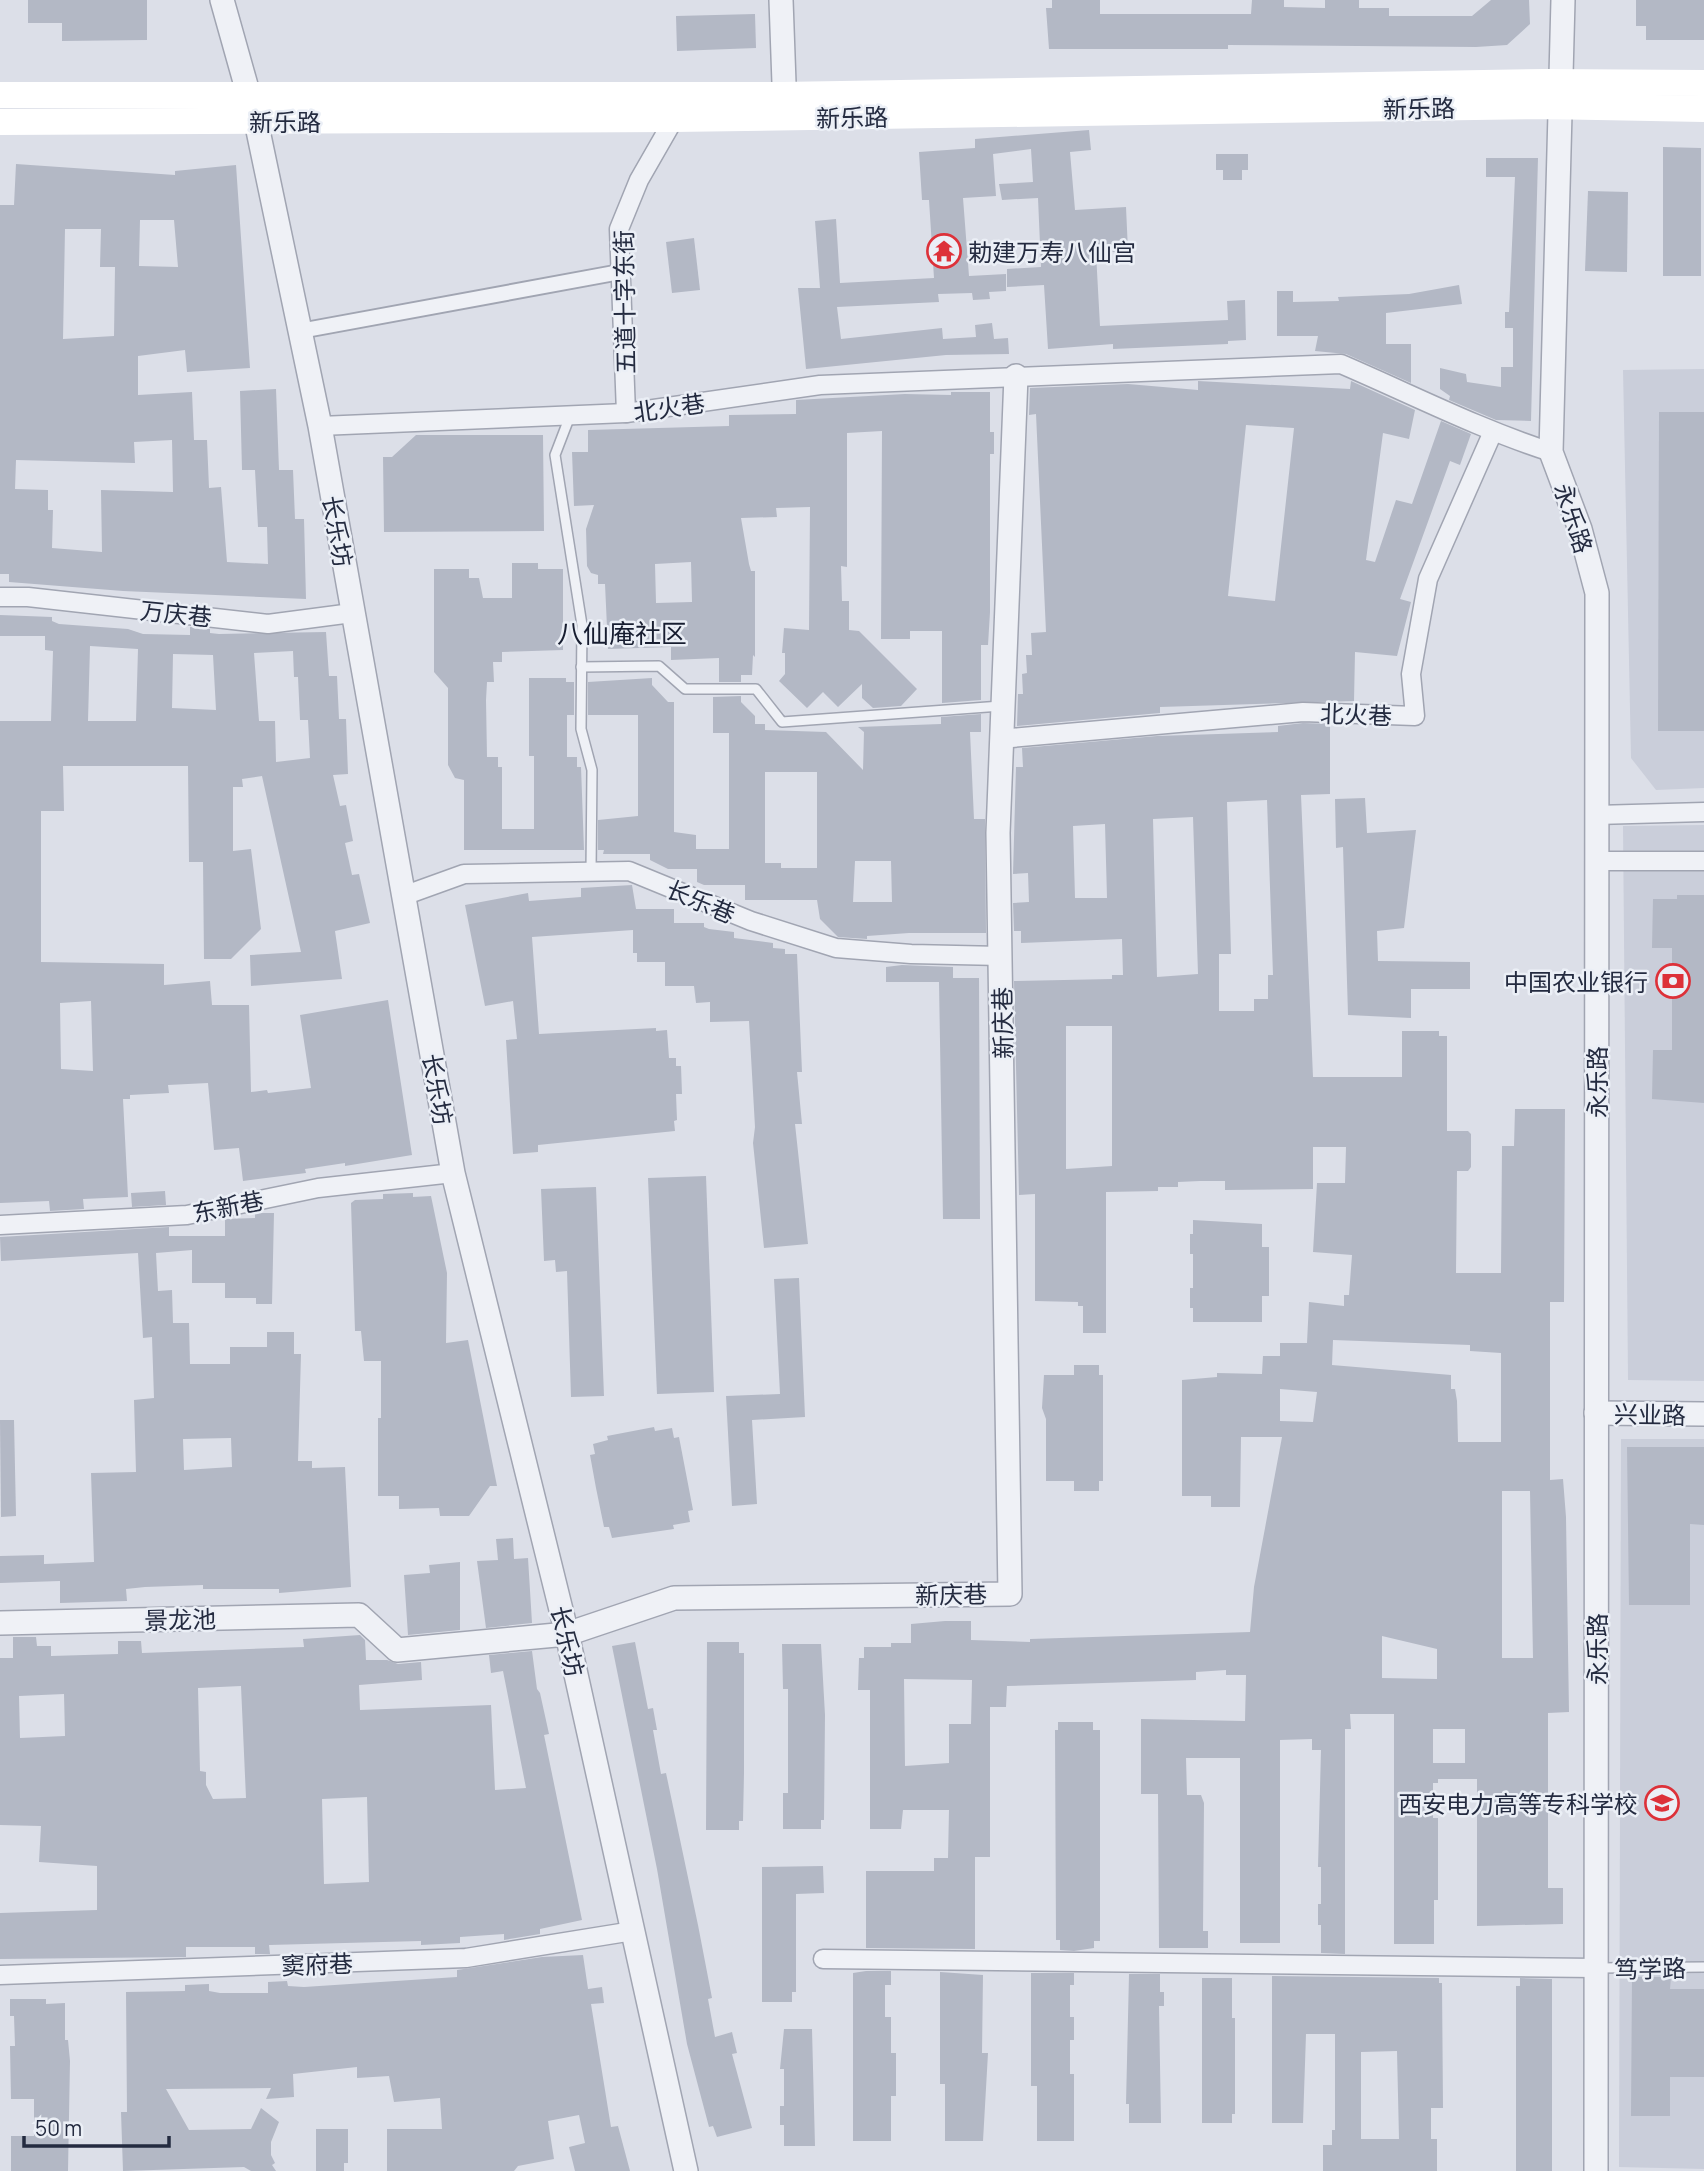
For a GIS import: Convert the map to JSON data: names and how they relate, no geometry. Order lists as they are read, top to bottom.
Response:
{
  "streets": {
    "main road": ["新乐路"],
    "street": [
      "五道十字东街",
      "北火巷",
      "永乐路",
      "长乐坊",
      "万庆巷",
      "长乐巷",
      "新庆巷",
      "东新巷",
      "兴业路",
      "景龙池",
      "窦府巷"
    ],
    "lane": ["笃学路"]
  },
  "crossings": [
    ["新乐路", "五道十字东街"],
    ["新乐路", "永乐路"],
    ["新乐路", "长乐坊"],
    ["五道十字东街", "北火巷"],
    ["北火巷", "永乐路"],
    ["北火巷", "长乐坊"],
    ["永乐路", "兴业路"],
    ["永乐路", "笃学路"],
    ["长乐坊", "万庆巷"],
    ["长乐坊", "长乐巷"],
    ["长乐坊", "新庆巷"],
    ["长乐坊", "东新巷"],
    ["长乐坊", "窦府巷"],
    ["长乐巷", "新庆巷"],
    ["新庆巷", "景龙池"]
  ],
  "districts": ["八仙庵社区"],
  "places": {
    "temple": ["勅建万寿八仙宫"],
    "bank": ["中国农业银行"],
    "school or university": ["西安电力高等专科学校"]
  },
  "scale_bar": "50 m"
}
